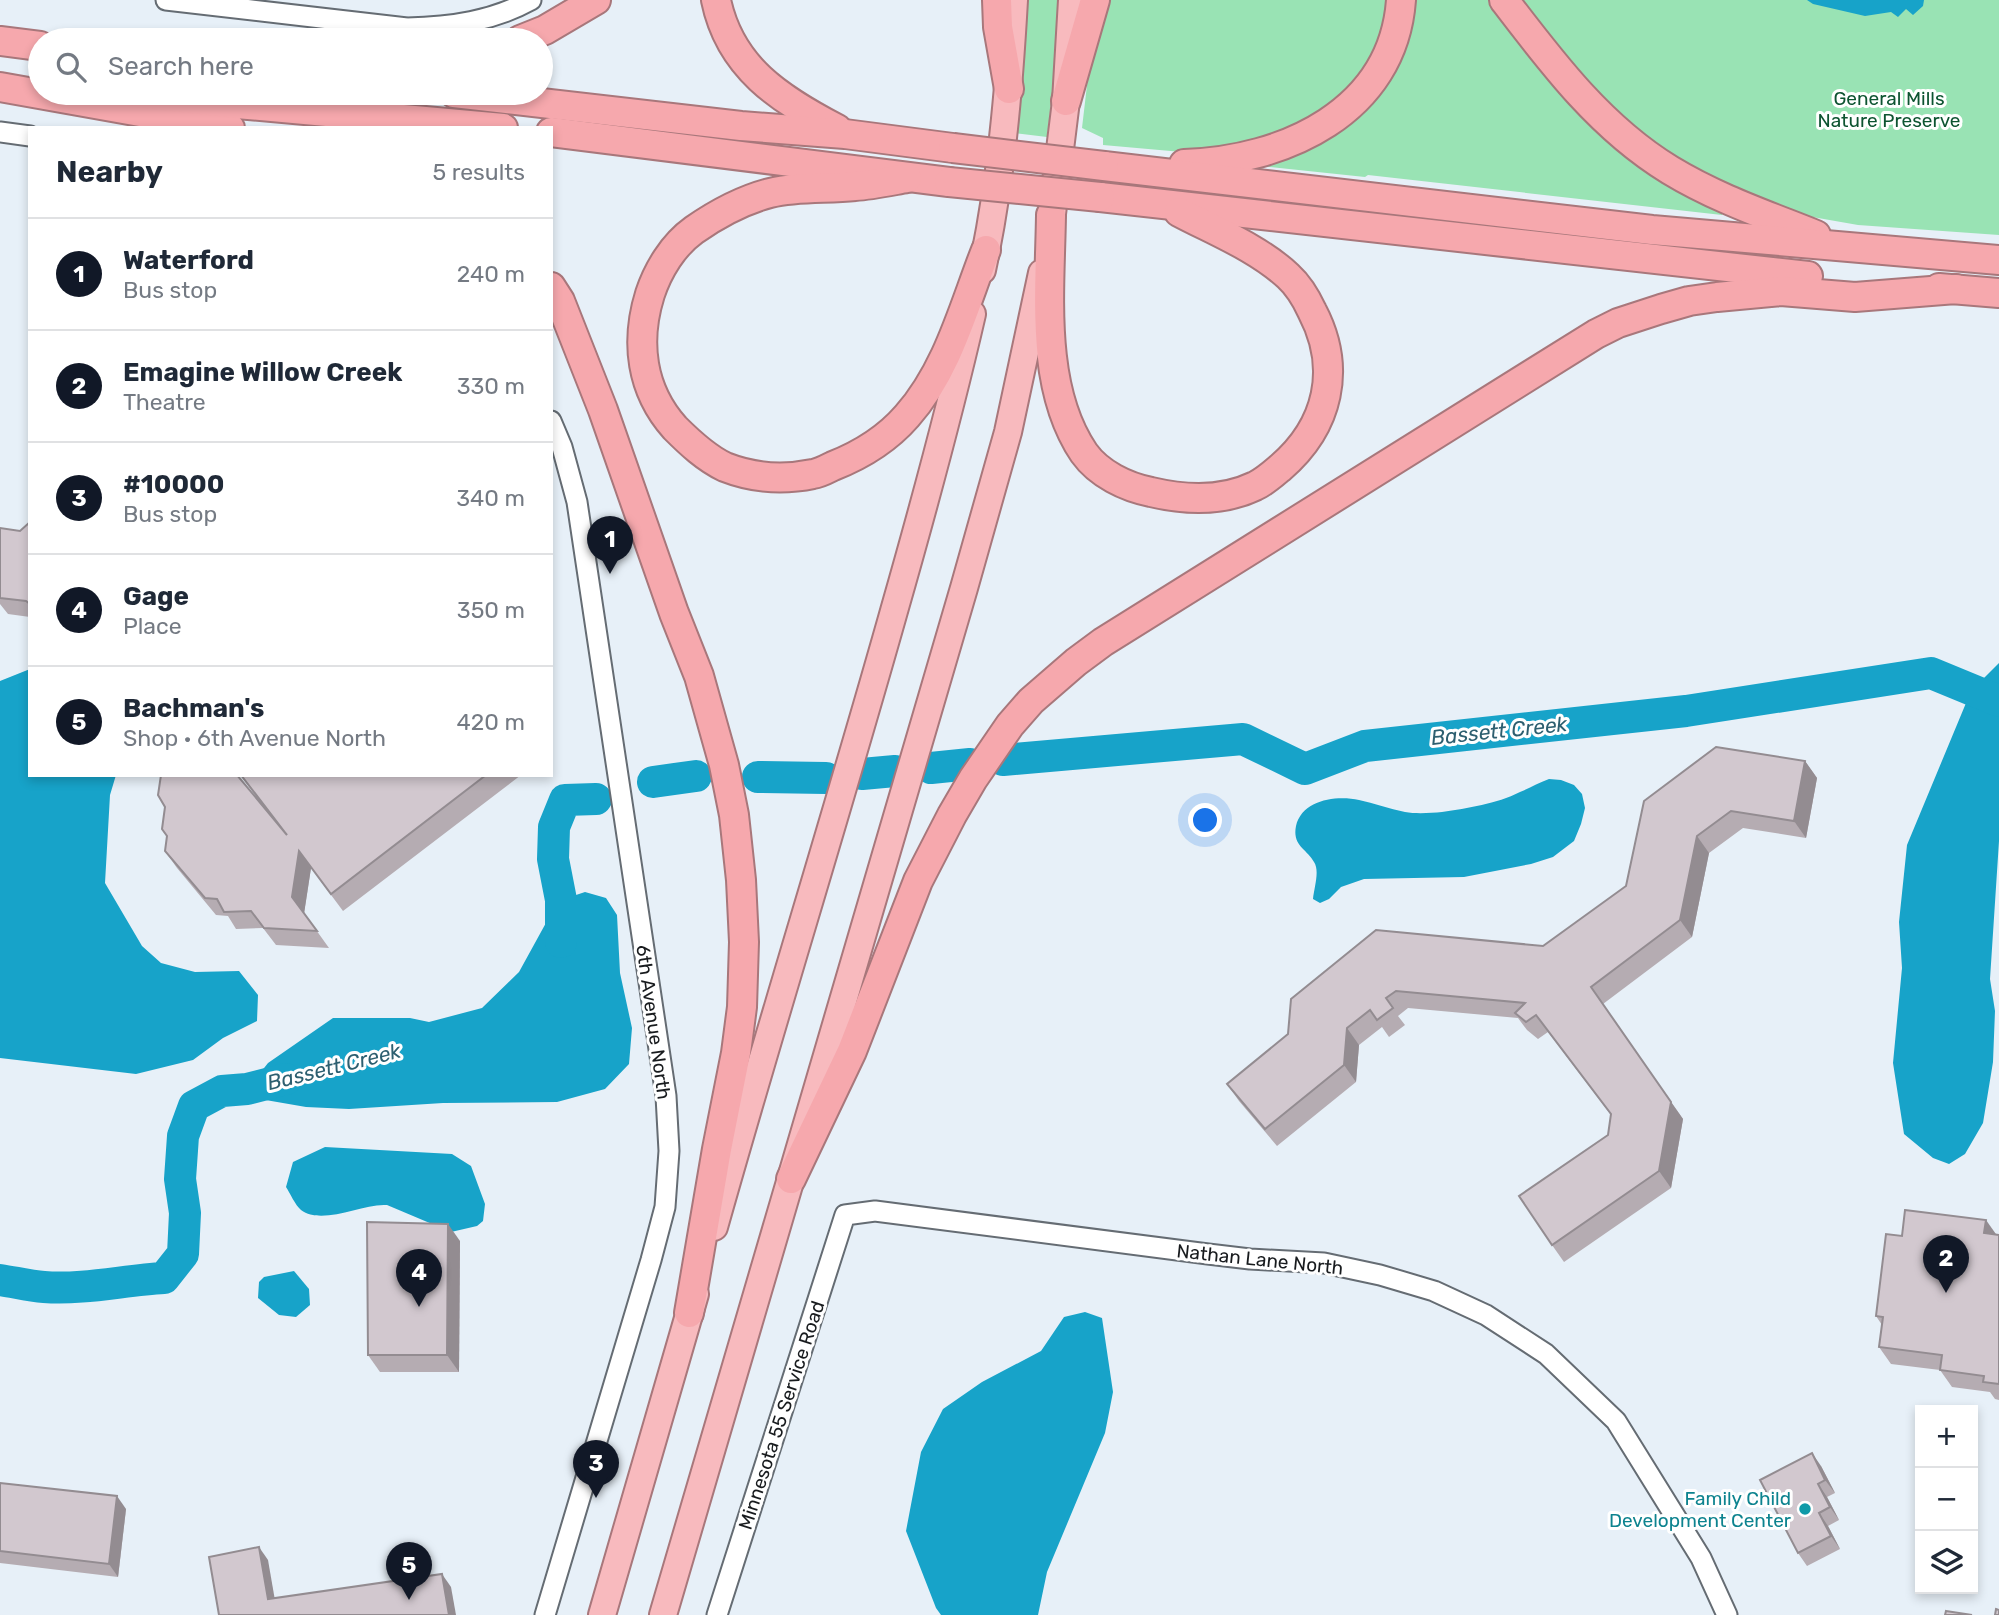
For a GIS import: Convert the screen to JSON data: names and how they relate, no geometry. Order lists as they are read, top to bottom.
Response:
{
  "streets": {
    "street": ["6th Avenue North", "Nathan Lane North", "Minnesota 55 Service Road"]
  },
  "crossings": [
    ["Nathan Lane North", "Minnesota 55 Service Road"]
  ],
  "water": ["Bassett Creek"],
  "parks": ["General Mills Nature Preserve"],
  "places": ["Family Child Development Center"],
  "page": {
    "search": "Search here",
    "heading": ["Nearby", "5 results"],
    "list": [
      {
        "mark": "1",
        "name": "Waterford",
        "note": "Bus stop",
        "value": "240 m"
      },
      {
        "mark": "2",
        "name": "Emagine Willow Creek",
        "note": "Theatre",
        "value": "330 m"
      },
      {
        "mark": "3",
        "name": "#10000",
        "note": "Bus stop",
        "value": "340 m"
      },
      {
        "mark": "4",
        "name": "Gage",
        "note": "Place",
        "value": "350 m"
      },
      {
        "mark": "5",
        "name": "Bachman's",
        "note": "Shop · 6th Avenue North",
        "value": "420 m"
      }
    ],
    "pins": [
      "1",
      "2",
      "4",
      "3",
      "5"
    ],
    "map_buttons": ["+", "−"]
  }
}
